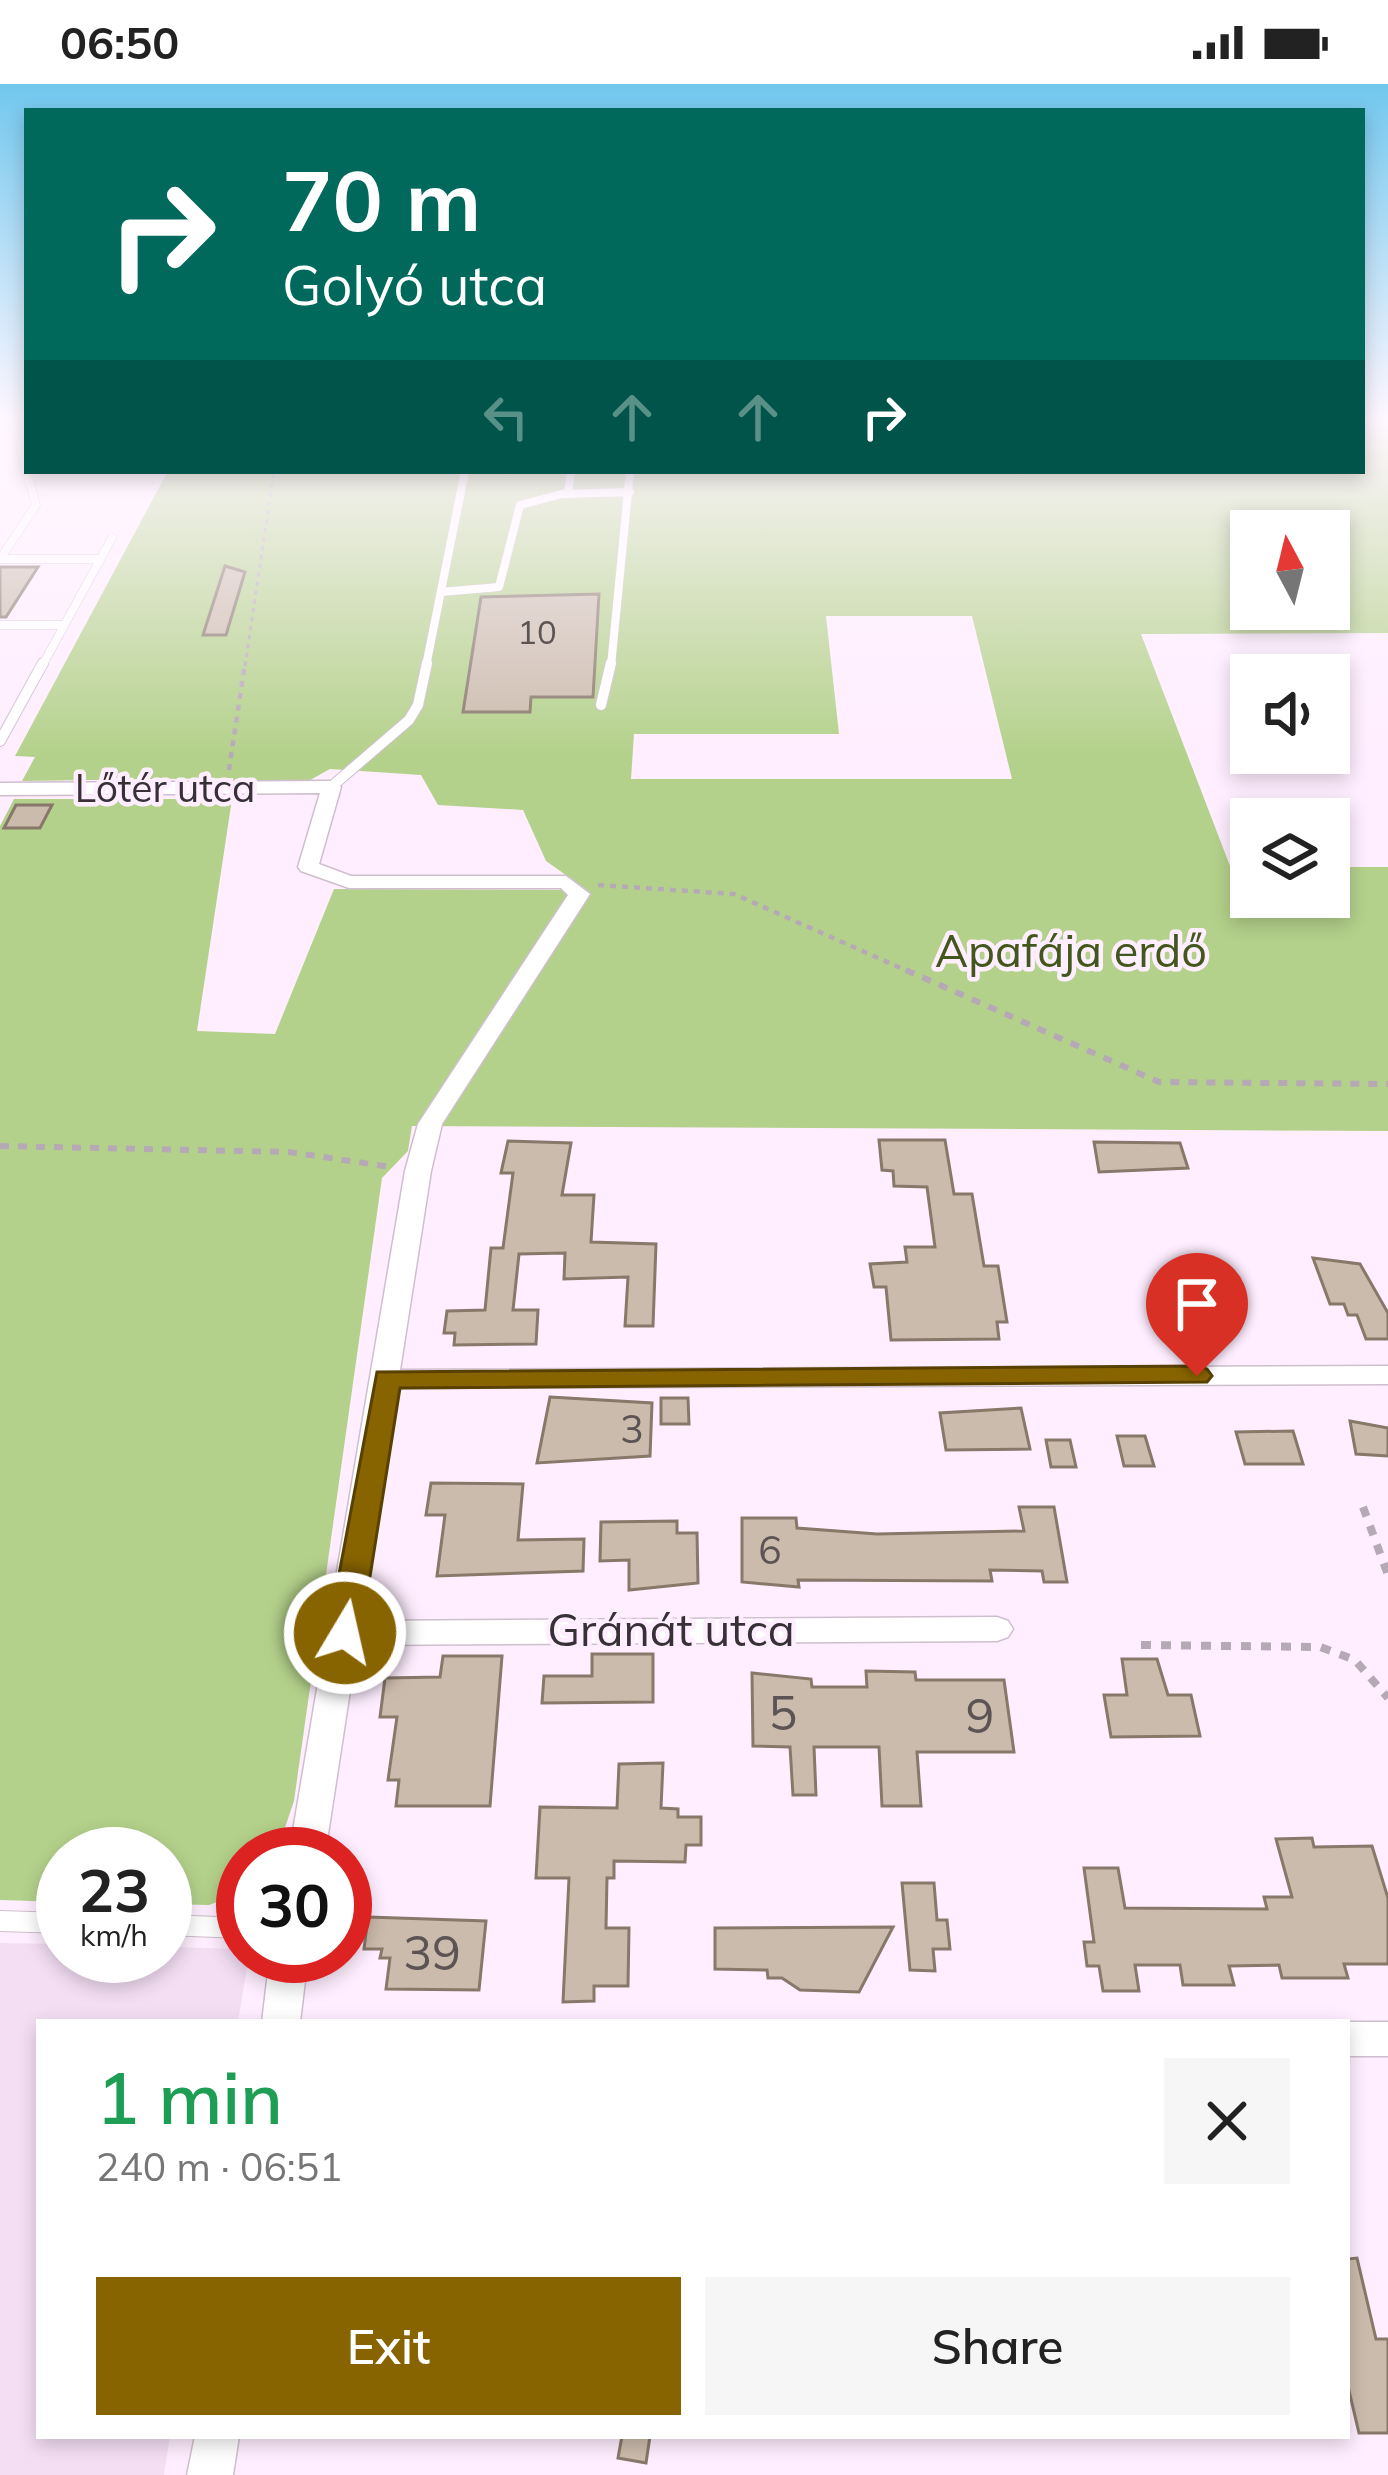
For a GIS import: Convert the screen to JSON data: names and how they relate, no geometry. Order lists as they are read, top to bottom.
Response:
{
  "streets": {
    "street": ["Lőtér utca", "Gránát utca"]
  },
  "parks": ["Apafája erdő"],
  "house_numbers": [
    "10",
    "3",
    "6",
    "5",
    "9",
    "39"
  ],
  "north": "top",
  "page": {
    "status": "06:50",
    "turn": ["70 m", "Golyó utca"],
    "speed": "23 km/h",
    "limit": "30",
    "heading": ["1 min", "240 m · 06:51"],
    "buttons": ["Exit", "Share"]
  }
}
